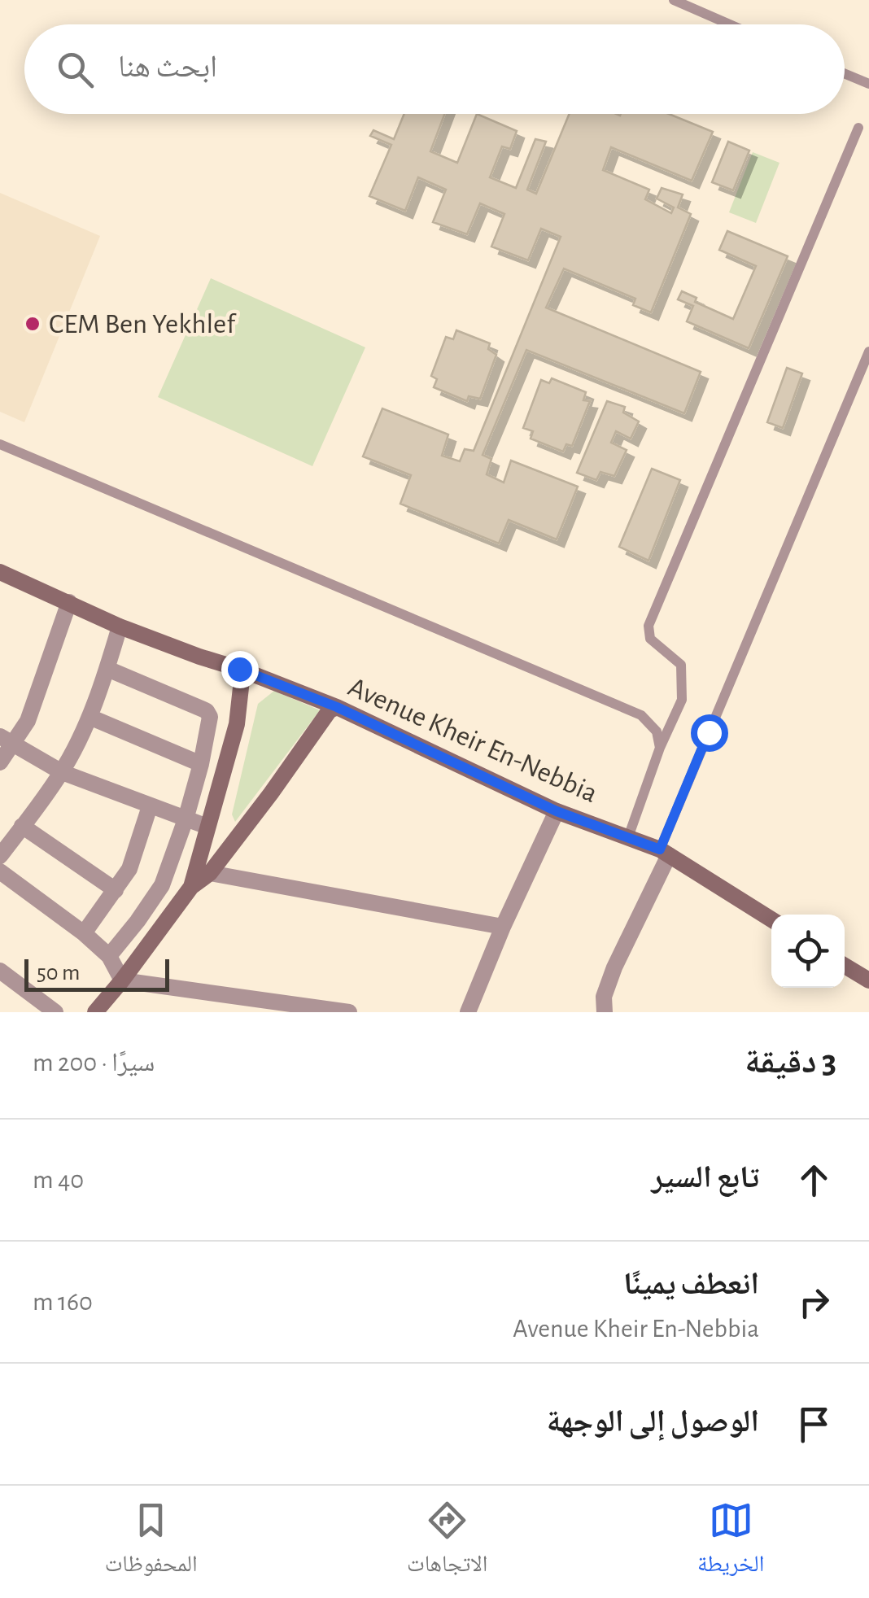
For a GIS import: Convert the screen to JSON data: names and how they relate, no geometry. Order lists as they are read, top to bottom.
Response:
{
  "streets": {
    "main road": ["Avenue Kheir En-Nebbia"]
  },
  "places": ["CEM Ben Yekhlef"],
  "scale_bar": "50 m",
  "page": {
    "search": "ابحث هنا",
    "scale": "50 m",
    "heading": ["3 دقيقة", "سيرًا · 200 m"],
    "list": [
      ["تابع السير", "40 m"],
      ["انعطف يمينًا", "Avenue Kheir En-Nebbia", "160 m"],
      "الوصول إلى الوجهة"
    ],
    "nav": ["الخريطة", "الاتجاهات", "المحفوظات"]
  }
}
